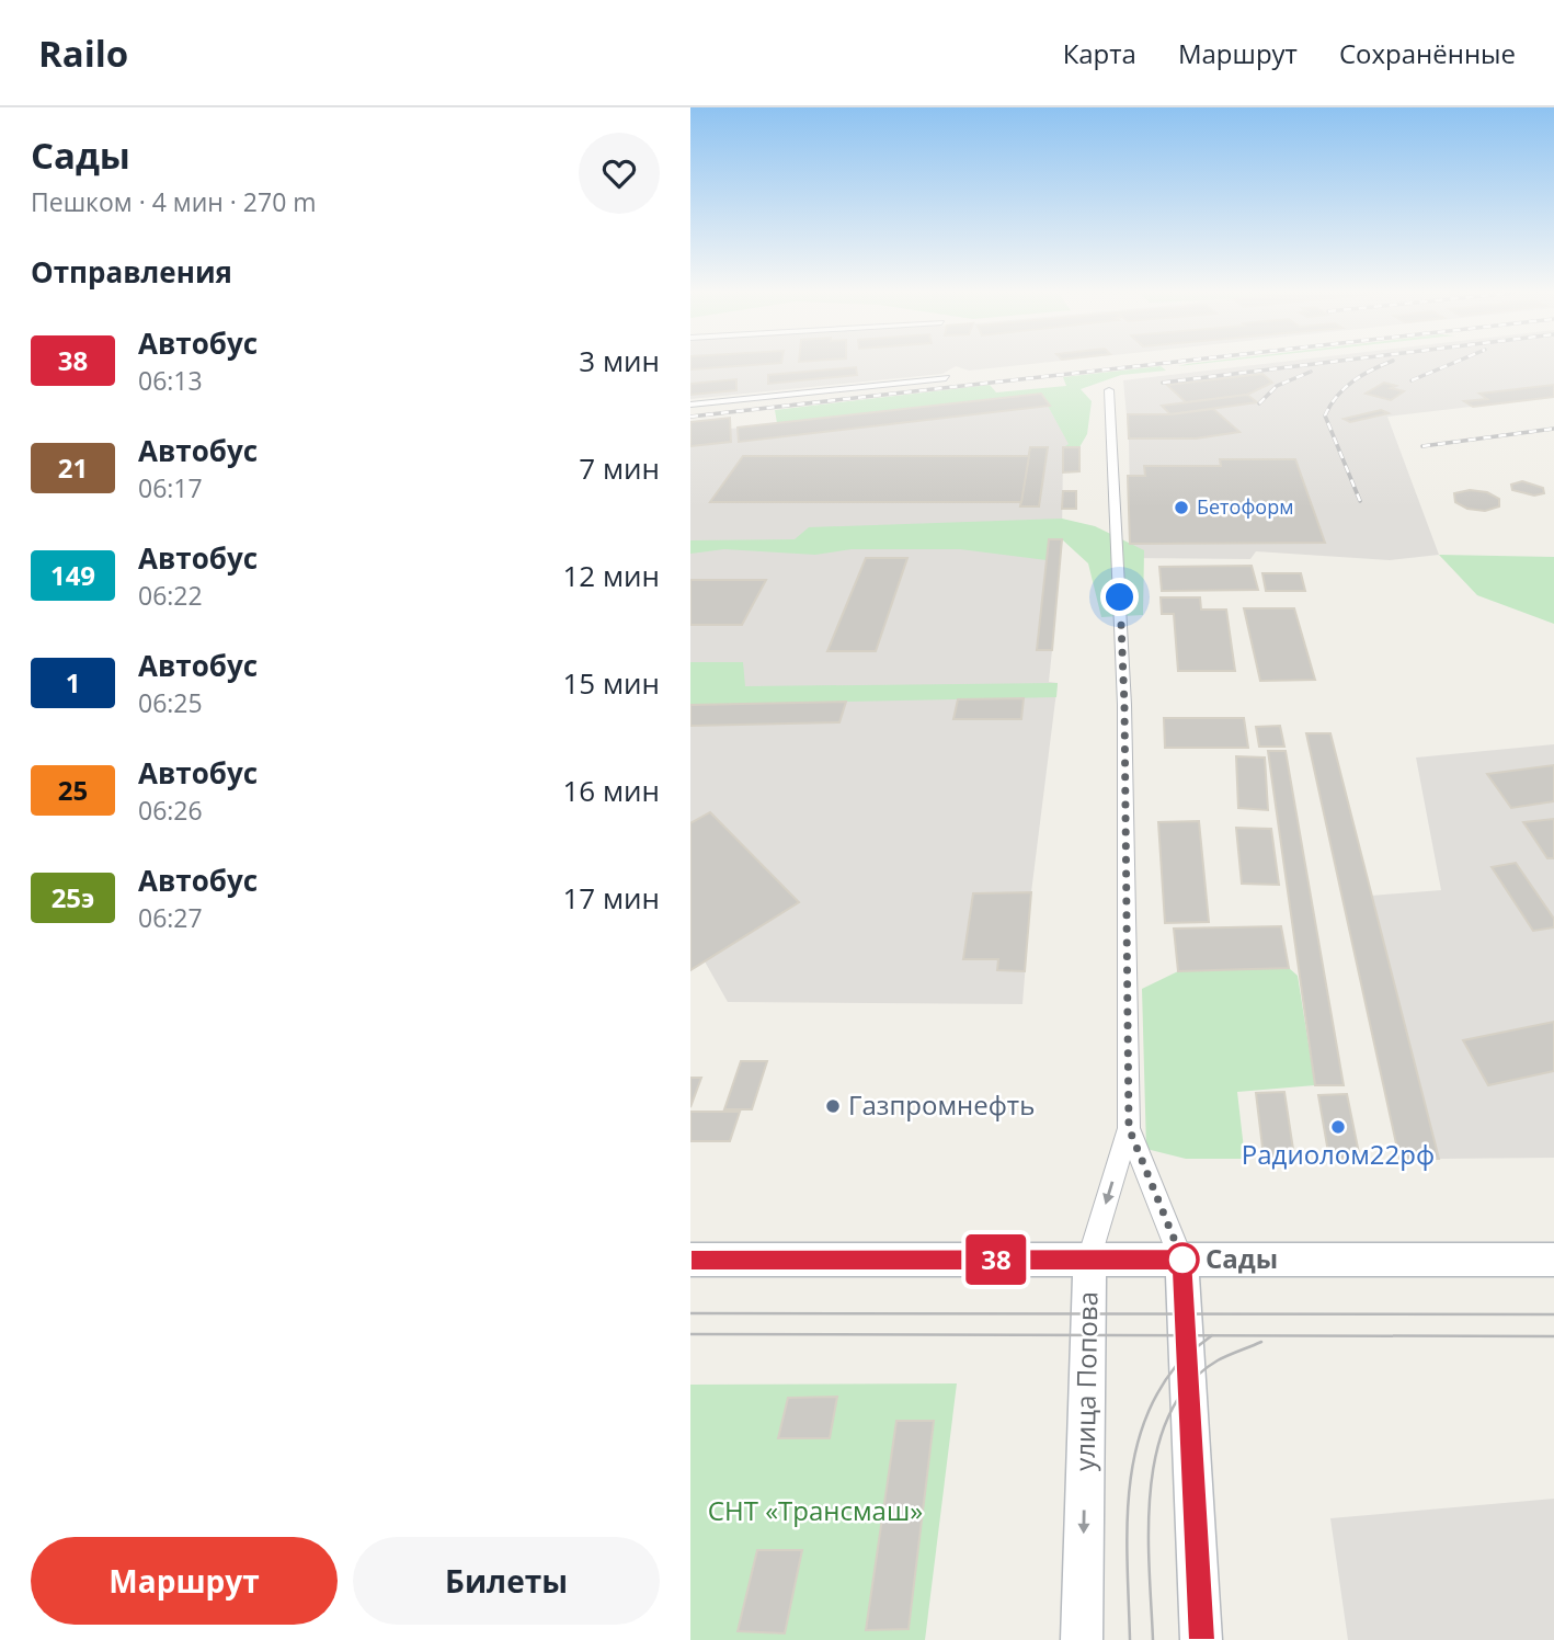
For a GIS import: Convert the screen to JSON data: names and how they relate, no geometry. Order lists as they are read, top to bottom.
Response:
{
  "streets": {
    "main road": ["улица Попова"]
  },
  "parks": ["СНТ «Трансмаш»"],
  "places": [
    "Бетоформ",
    "Газпромнефть",
    "Радиолом22рф",
    "Сады"
  ],
  "lines": ["bus line 38"],
  "page": {
    "header": "Railo",
    "nav": ["Карта", "Маршрут", "Сохранённые"],
    "heading": [
      ["Сады", "Пешком · 4 мин · 270 m"],
      "Отправления"
    ],
    "on_map": "38",
    "list": [
      {
        "mark": "38",
        "name": "Автобус",
        "note": "06:13",
        "value": "3 мин"
      },
      {
        "mark": "21",
        "name": "Автобус",
        "note": "06:17",
        "value": "7 мин"
      },
      {
        "mark": "149",
        "name": "Автобус",
        "note": "06:22",
        "value": "12 мин"
      },
      {
        "mark": "1",
        "name": "Автобус",
        "note": "06:25",
        "value": "15 мин"
      },
      {
        "mark": "25",
        "name": "Автобус",
        "note": "06:26",
        "value": "16 мин"
      },
      {
        "mark": "25э",
        "name": "Автобус",
        "note": "06:27",
        "value": "17 мин"
      }
    ],
    "buttons": ["Маршрут", "Билеты"]
  }
}
